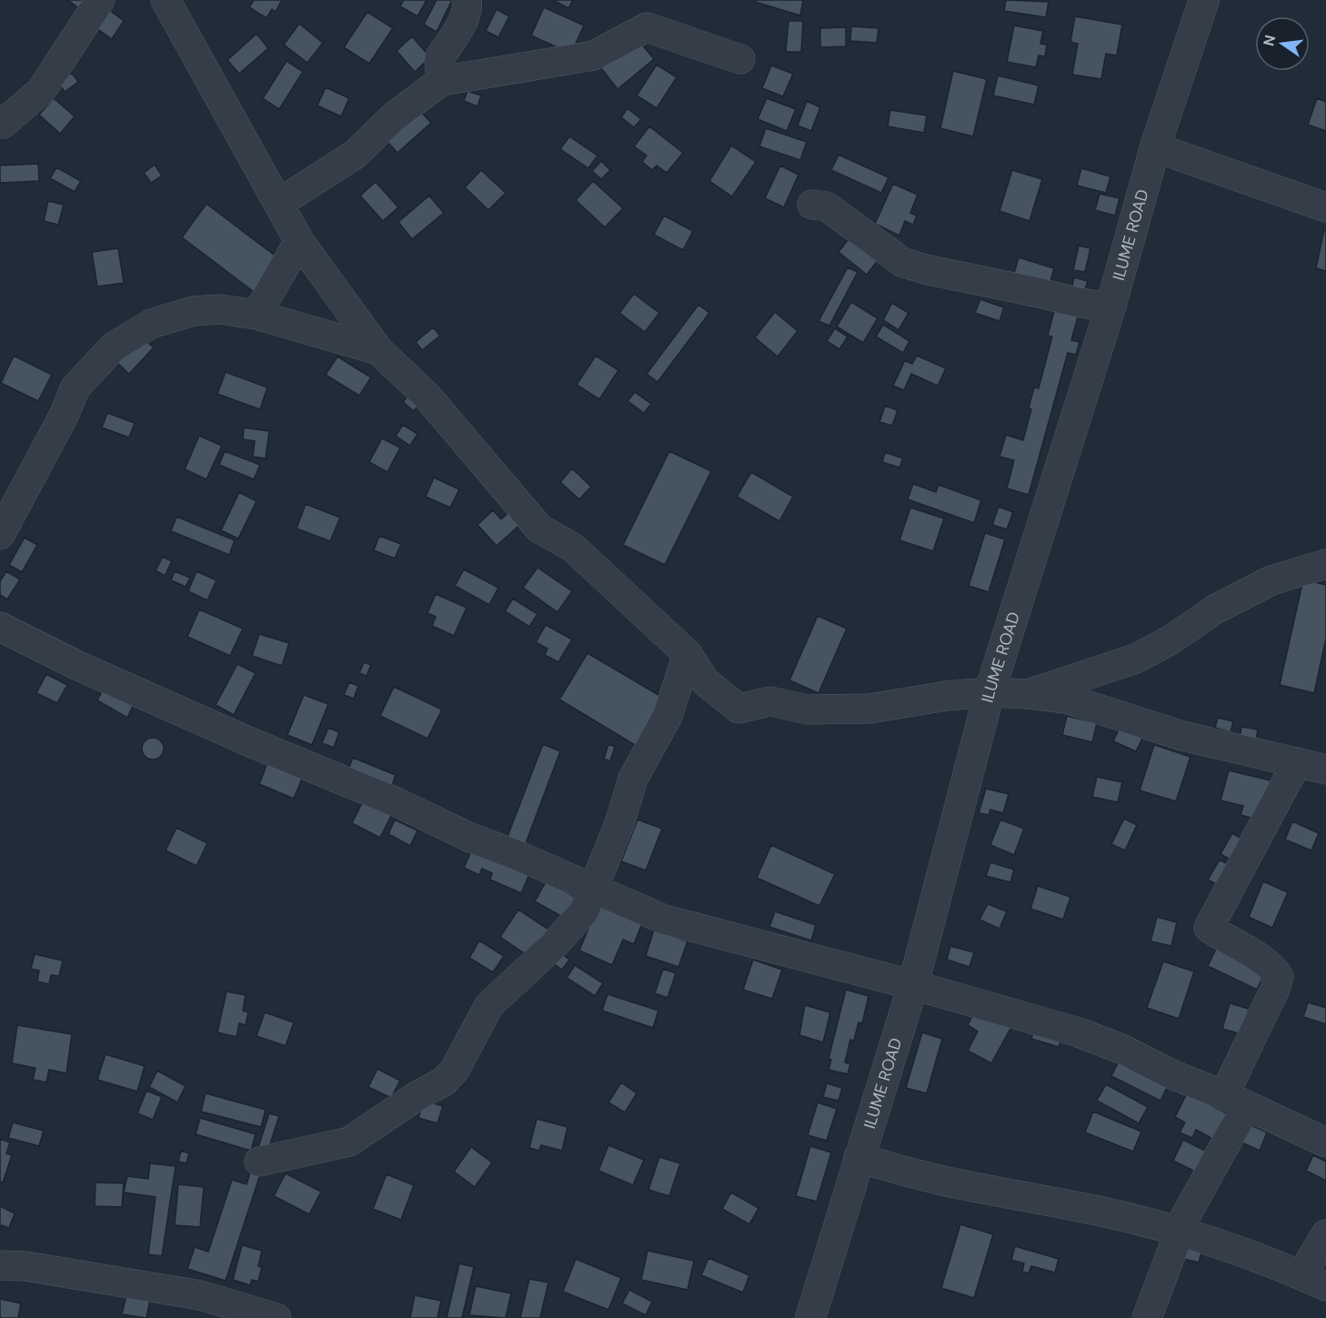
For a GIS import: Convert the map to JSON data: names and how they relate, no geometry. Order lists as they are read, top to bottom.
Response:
{
  "streets": {
    "street": ["ILUME ROAD"]
  },
  "north": "left"
}
